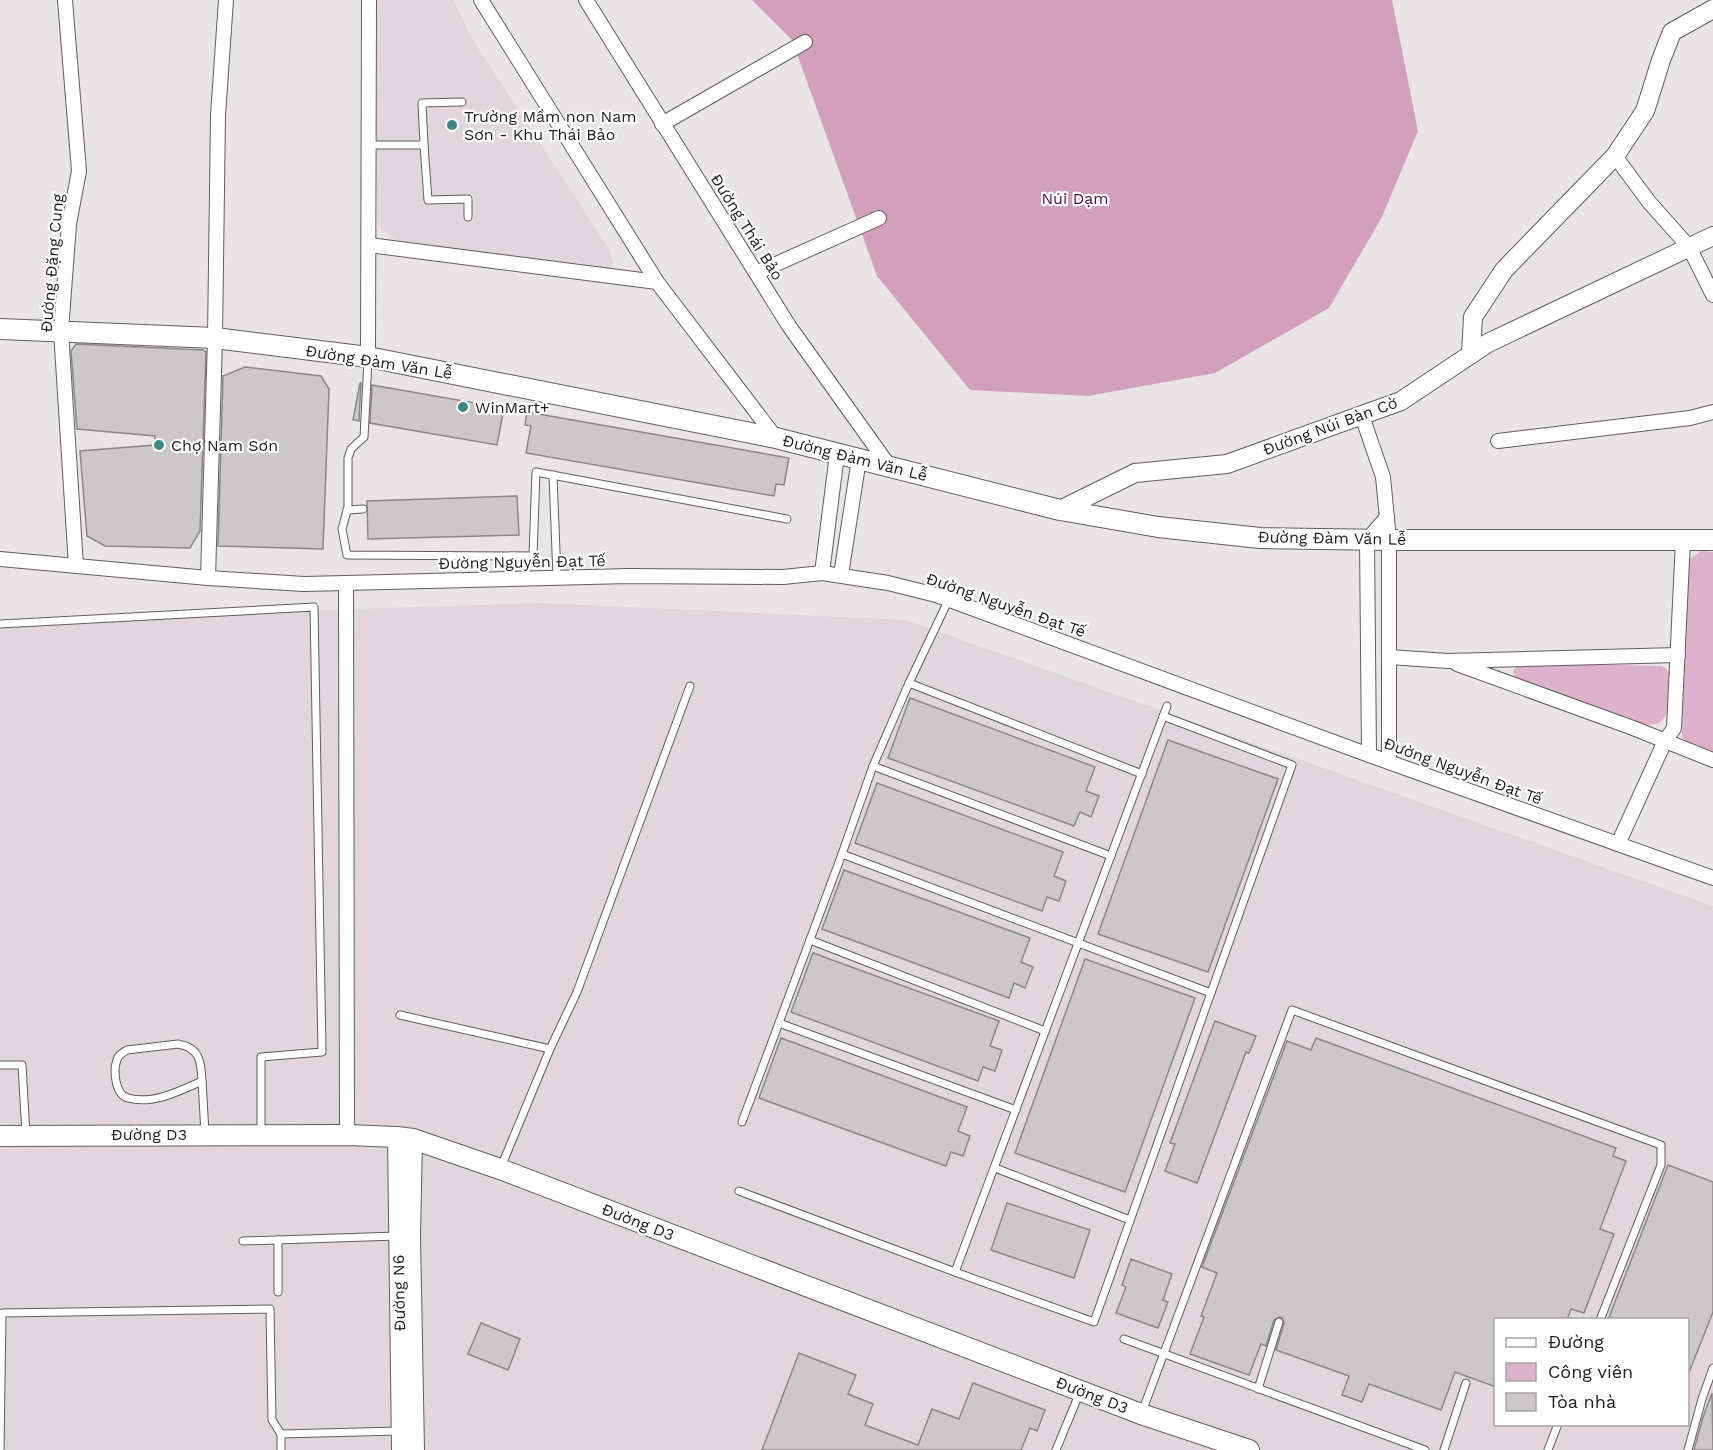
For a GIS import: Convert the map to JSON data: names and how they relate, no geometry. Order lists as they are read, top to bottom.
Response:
{
  "streets": {
    "main road": ["Đường Đàm Văn Lễ", "Đường D3"],
    "street": [
      "Đường Thái Bảo",
      "Đường Đặng Cung",
      "Đường Núi Bàn Cờ",
      "Đường Nguyễn Đạt Tế",
      "Đường N6"
    ]
  },
  "crossings": [
    ["Đường Thái Bảo", "Đường Đàm Văn Lễ"],
    ["Đường Đặng Cung", "Đường Đàm Văn Lễ"],
    ["Đường Đặng Cung", "Đường Nguyễn Đạt Tế"],
    ["Đường Đàm Văn Lễ", "Đường Núi Bàn Cờ"],
    ["Đường D3", "Đường N6"]
  ],
  "parks": ["Núi Dạm"],
  "places": ["Trường Mầm non Nam Sơn - Khu Thái Bảo", "WinMart+", "Chợ Nam Sơn"],
  "legend": ["Đường", "Công viên", "Tòa nhà"]
}
